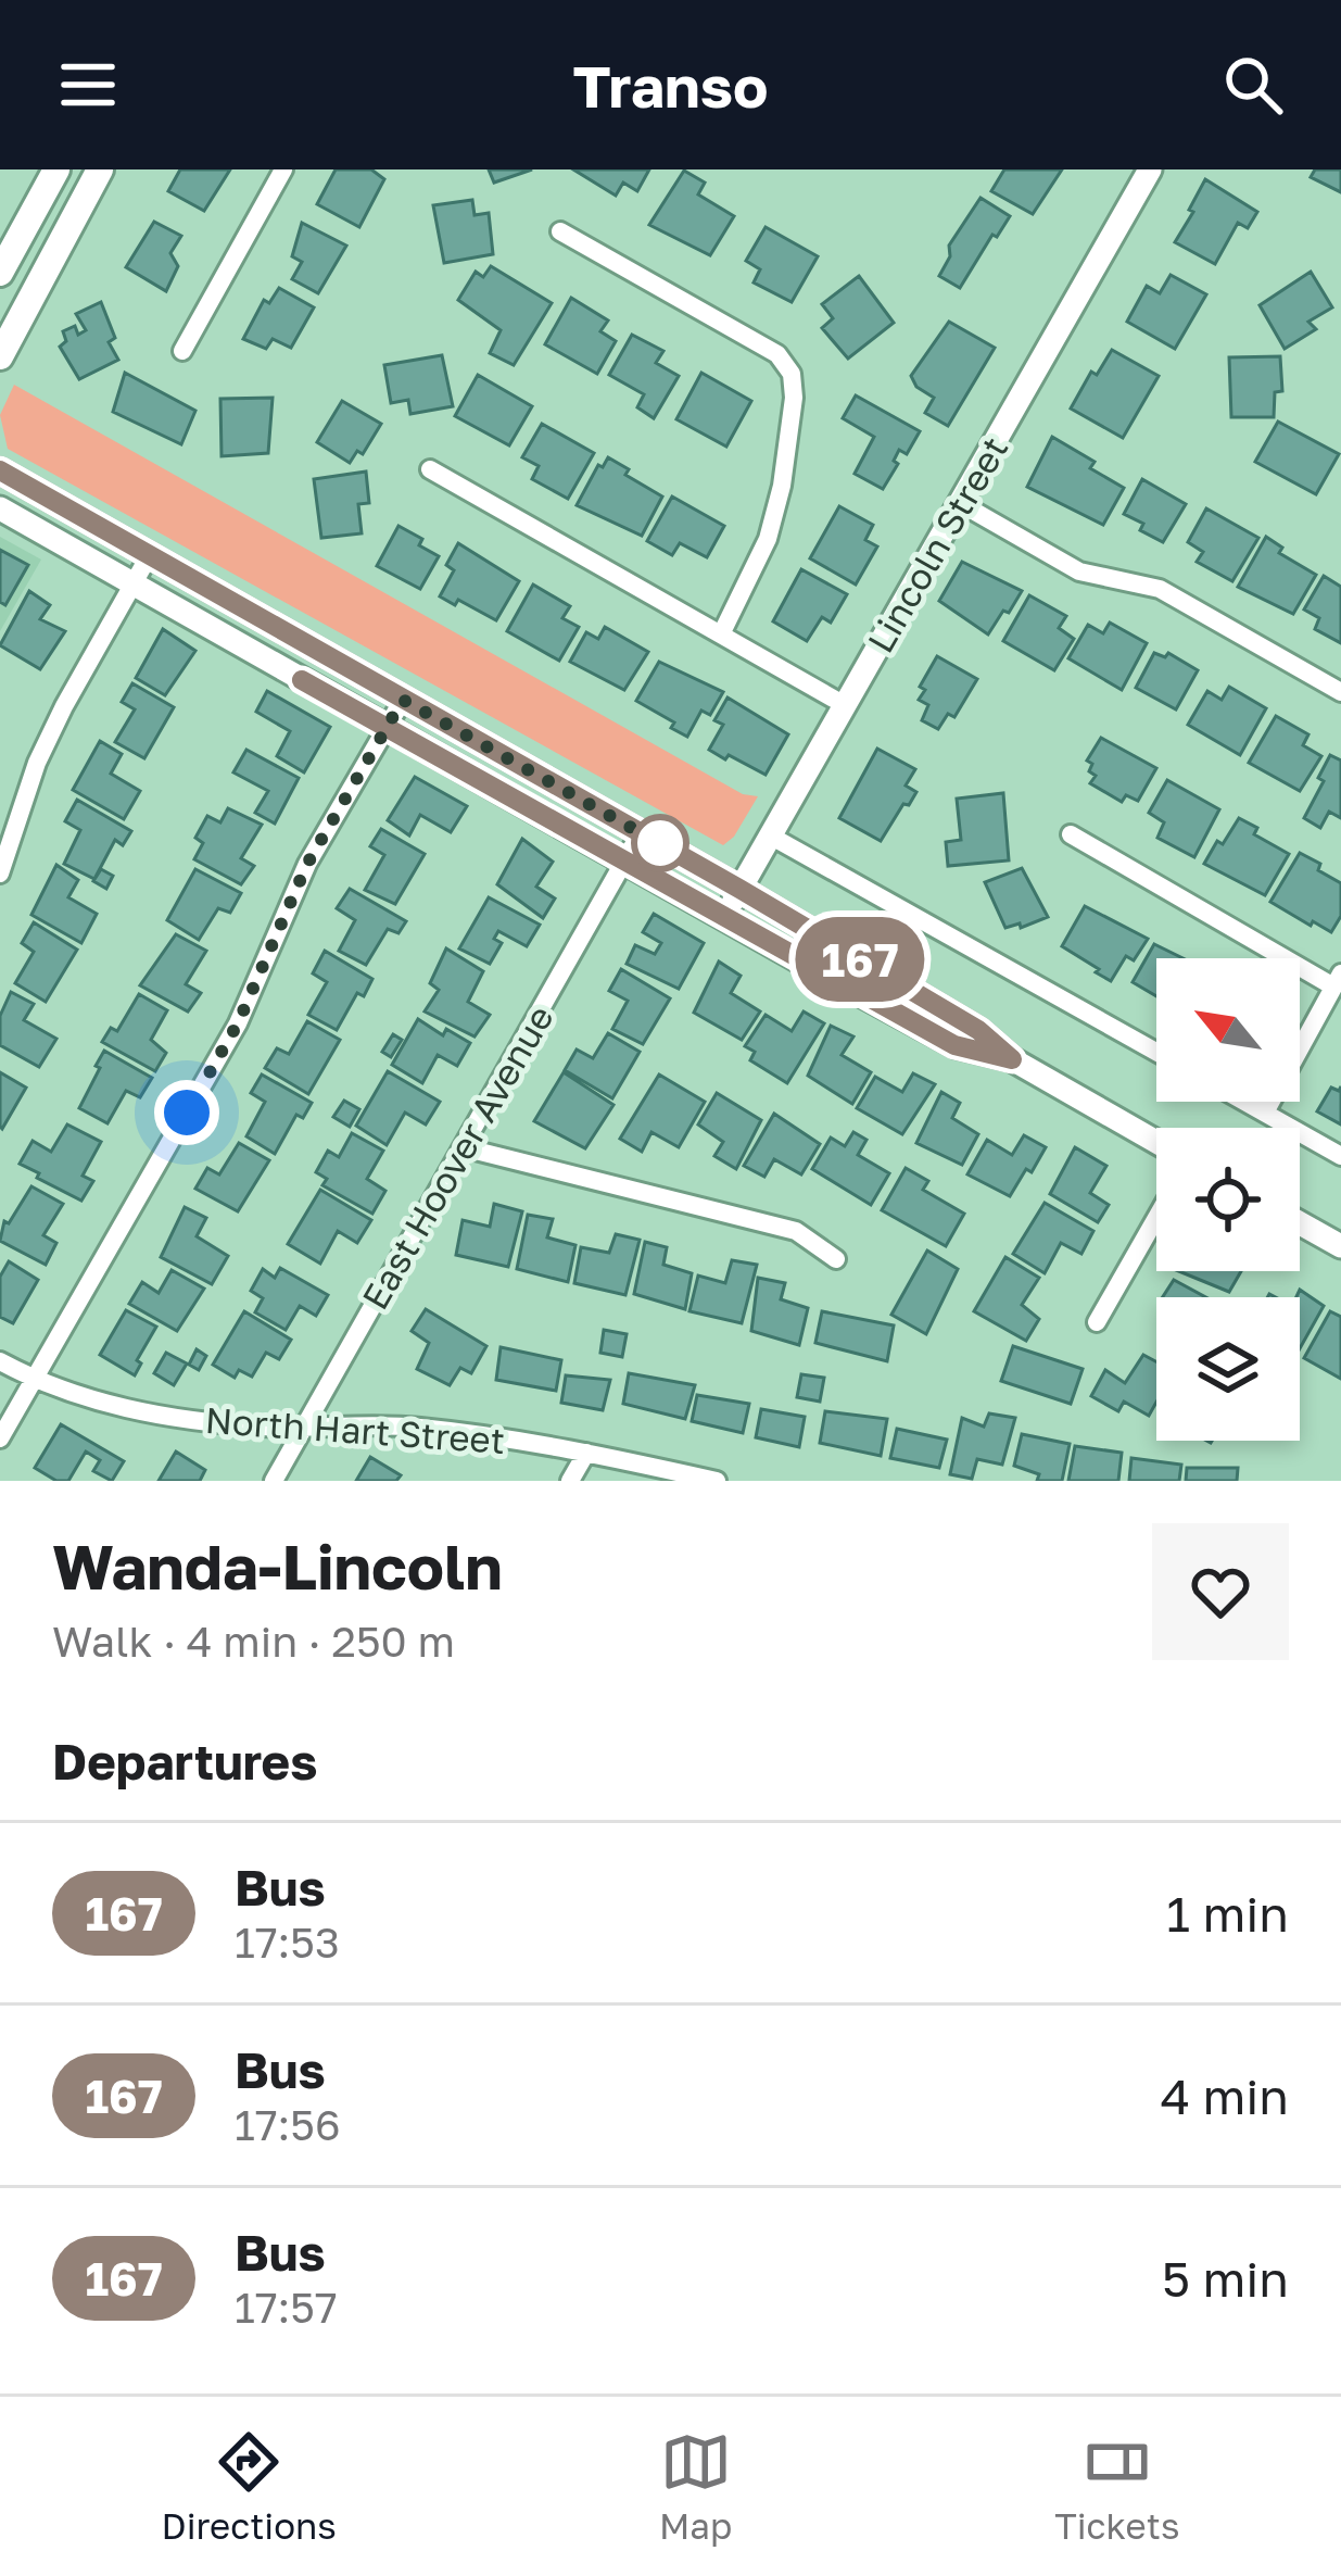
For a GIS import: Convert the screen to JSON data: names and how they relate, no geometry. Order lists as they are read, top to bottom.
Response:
{
  "streets": {
    "street": ["Lincoln Street", "East Hoover Avenue", "North Hart Street"]
  },
  "crossings": [
    ["East Hoover Avenue", "North Hart Street"]
  ],
  "lines": ["bus line 167"],
  "north": "top left",
  "page": {
    "header": "Transo",
    "on_map": "167",
    "heading": [
      ["Wanda-Lincoln", "Walk · 4 min · 250 m"],
      "Departures"
    ],
    "list": [
      {
        "mark": "167",
        "name": "Bus",
        "note": "17:53",
        "value": "1 min"
      },
      {
        "mark": "167",
        "name": "Bus",
        "note": "17:56",
        "value": "4 min"
      },
      {
        "mark": "167",
        "name": "Bus",
        "note": "17:57",
        "value": "5 min"
      }
    ],
    "tabs": ["Directions", "Map", "Tickets"]
  }
}
